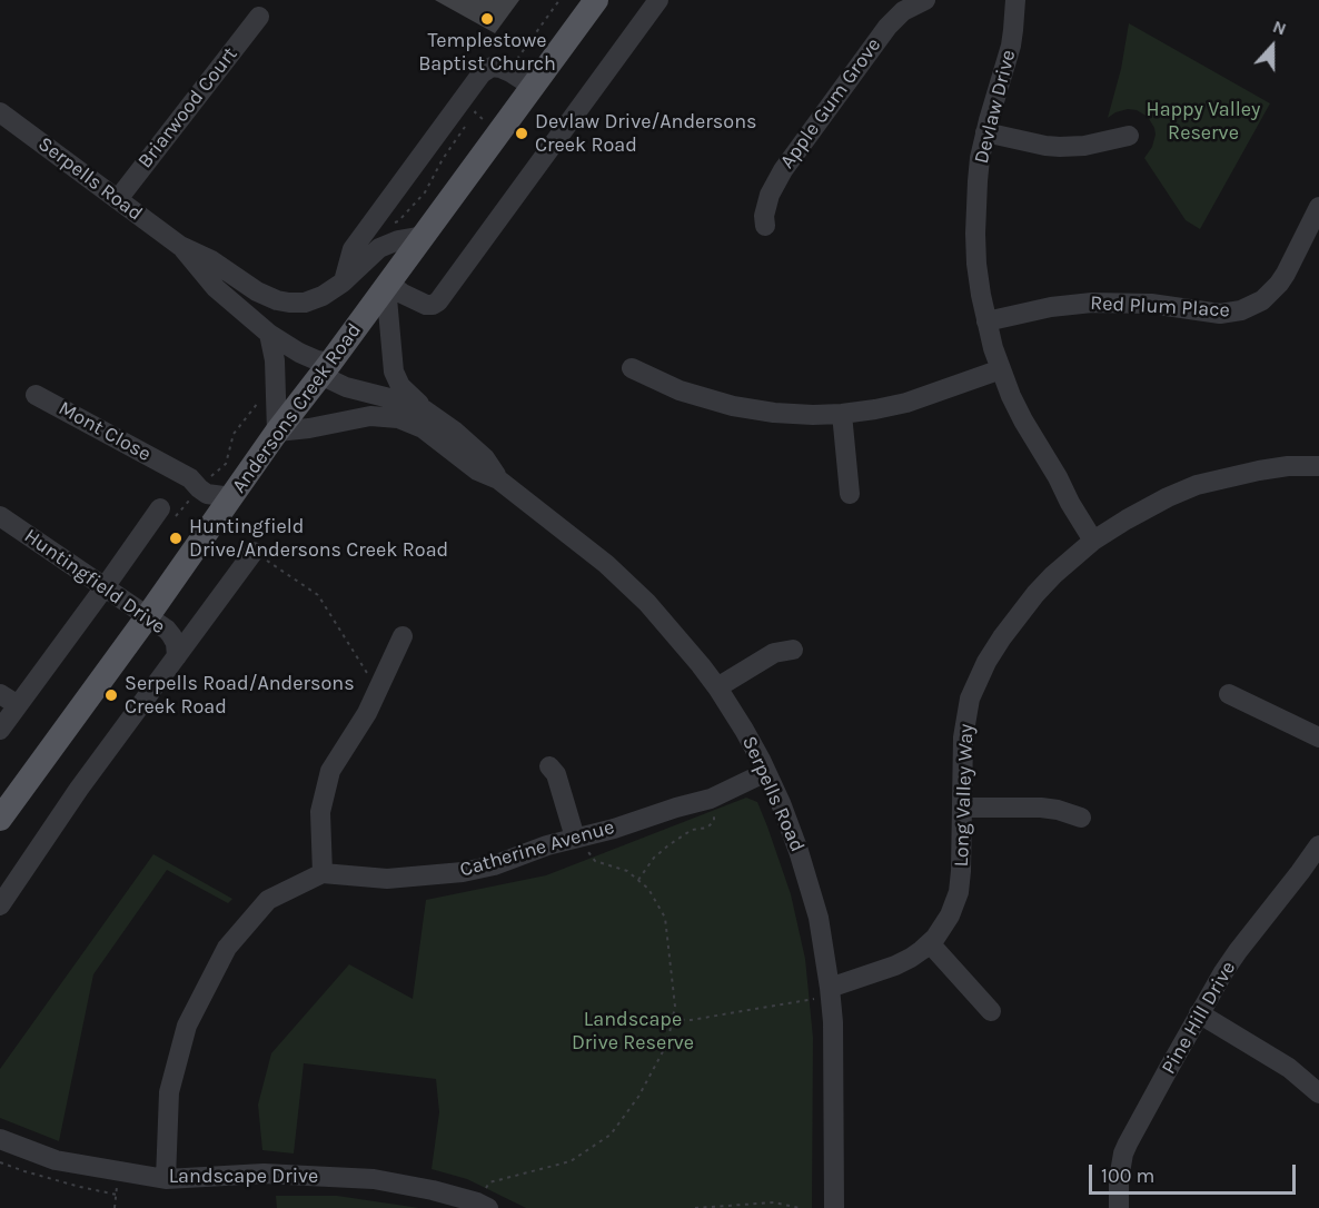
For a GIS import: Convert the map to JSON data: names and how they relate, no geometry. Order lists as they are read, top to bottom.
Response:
{
  "streets": {
    "main road": ["Andersons Creek Road"],
    "street": [
      "Apple Gum Grove",
      "Devlaw Drive",
      "Briarwood Court",
      "Serpells Road",
      "Red Plum Place",
      "Mont Close",
      "Huntingfield Drive",
      "Long Valley Way",
      "Catherine Avenue",
      "Pine Hill Drive",
      "Landscape Drive"
    ]
  },
  "crossings": [
    ["Devlaw Drive", "Red Plum Place"],
    ["Devlaw Drive", "Long Valley Way"],
    ["Briarwood Court", "Serpells Road"],
    ["Serpells Road", "Andersons Creek Road"],
    ["Serpells Road", "Long Valley Way"],
    ["Serpells Road", "Catherine Avenue"],
    ["Andersons Creek Road", "Mont Close"],
    ["Andersons Creek Road", "Huntingfield Drive"]
  ],
  "parks": ["Happy Valley Reserve", "Landscape Drive Reserve"],
  "places": [
    "Templestowe Baptist Church",
    "Devlaw Drive/Andersons Creek Road",
    "Huntingfield Drive/Andersons Creek Road",
    "Serpells Road/Andersons Creek Road"
  ],
  "scale_bar": "100 m",
  "north": "top"
}
